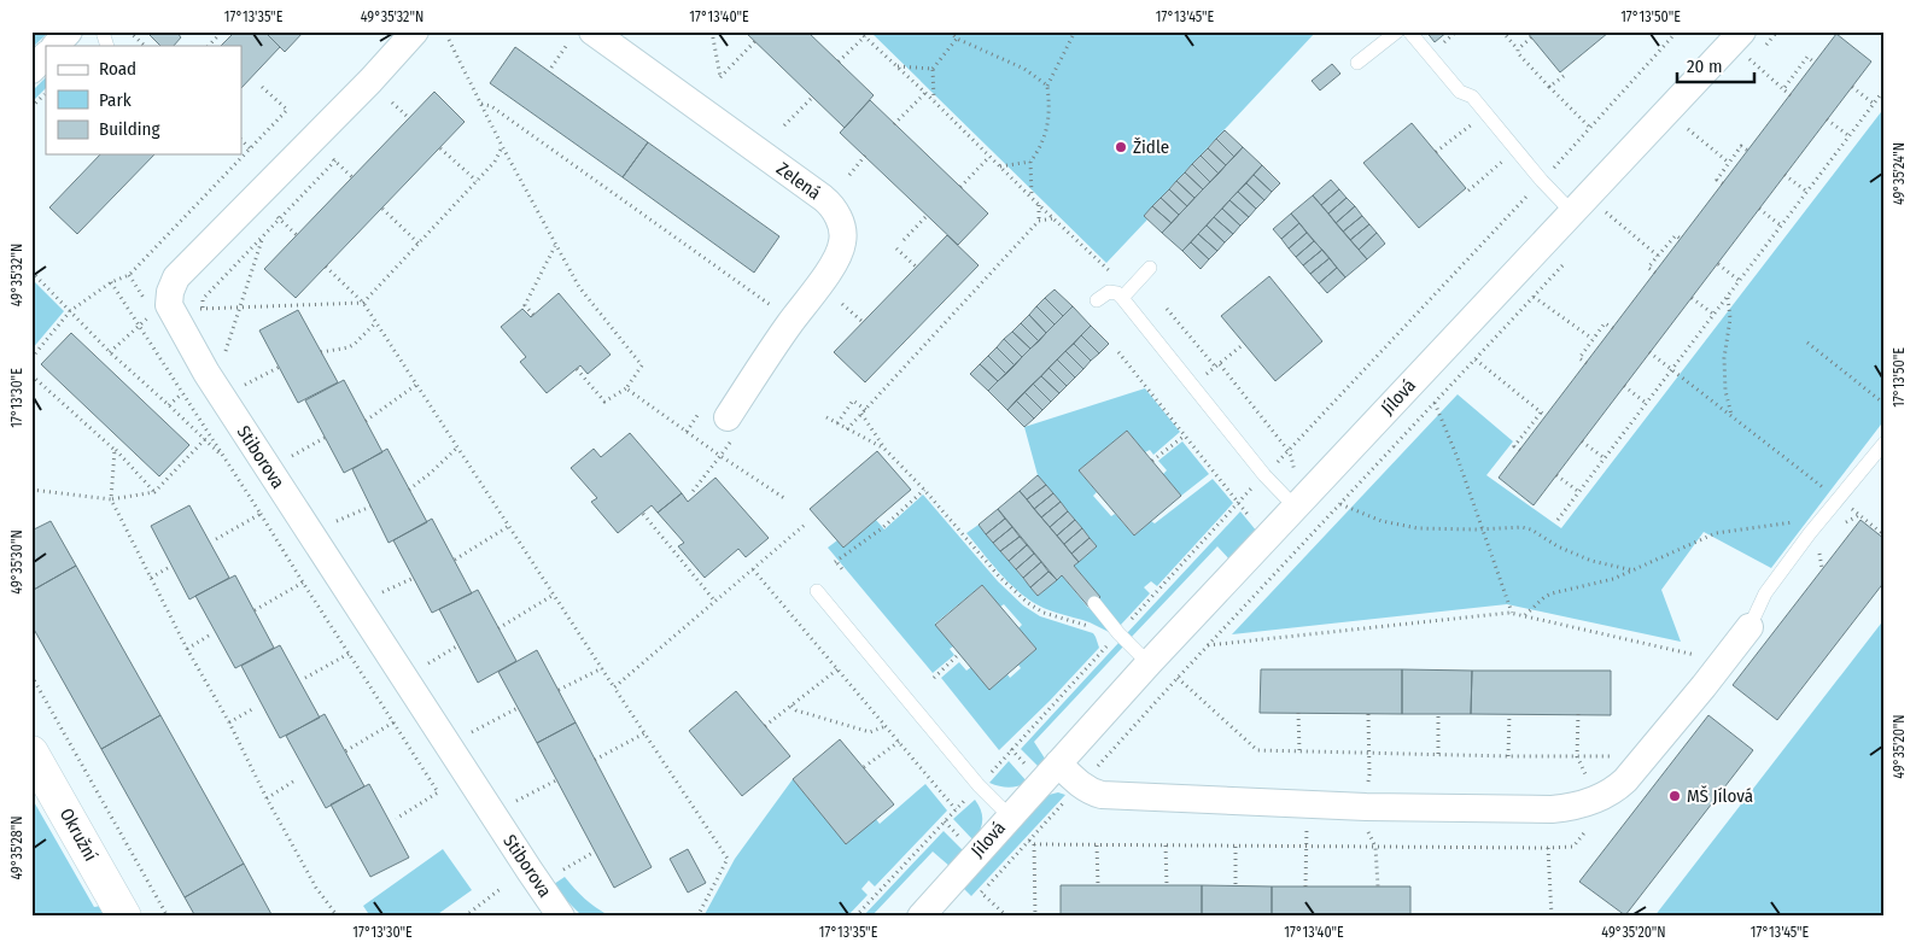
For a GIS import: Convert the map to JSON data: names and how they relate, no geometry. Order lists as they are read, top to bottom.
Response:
{
  "streets": {
    "street": [
      "Zelená",
      "Jílová",
      "Stiborova",
      "Okružní"
    ]
  },
  "places": ["Židle", "MŠ Jílová"],
  "legend": ["Road", "Park", "Building"],
  "scale_bar": "20 m",
  "coordinates": [
    "17°13'35\"E",
    "49°35'32\"N",
    "17°13'40\"E",
    "17°13'45\"E",
    "17°13'50\"E",
    "49°35'24\"N",
    "17°13'30\"E",
    "49°35'30\"N",
    "49°35'20\"N",
    "49°35'28\"N"
  ]
}
